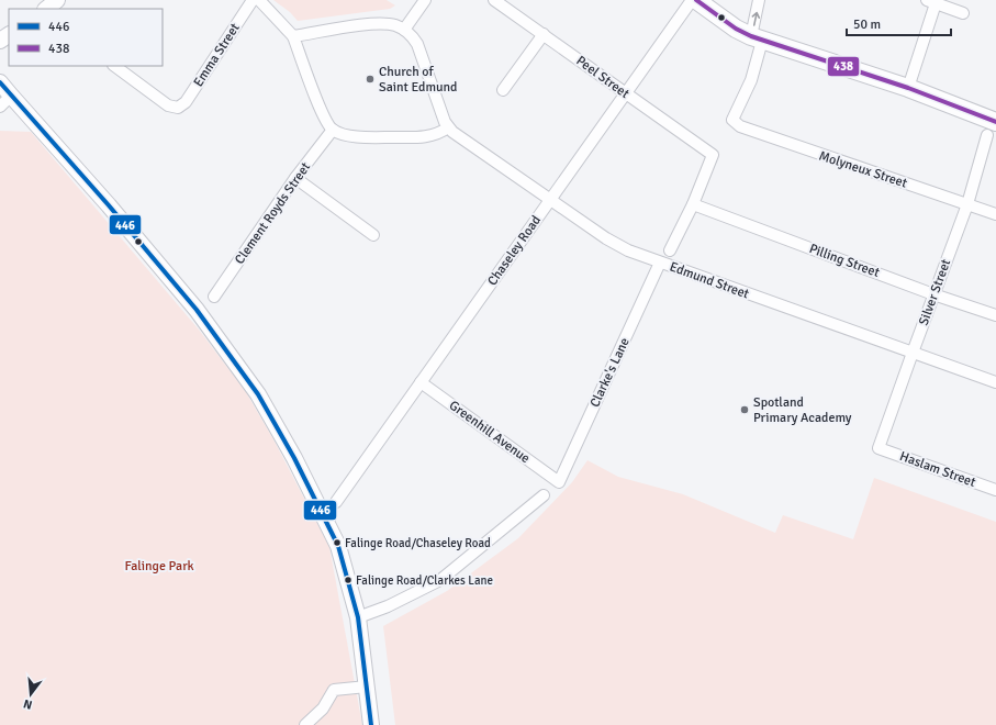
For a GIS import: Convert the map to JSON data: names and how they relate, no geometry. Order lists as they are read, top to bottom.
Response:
{
  "streets": {
    "street": [
      "Emma Street",
      "Peel Street",
      "Molyneux Street",
      "Clement Royds Street",
      "Chaseley Road",
      "Pilling Street",
      "Edmund Street",
      "Silver Street",
      "Clarke's Lane",
      "Greenhill Avenue",
      "Haslam Street"
    ]
  },
  "crossings": [
    ["Peel Street", "Chaseley Road"],
    ["Peel Street", "Pilling Street"],
    ["Molyneux Street", "Silver Street"],
    ["Chaseley Road", "Edmund Street"],
    ["Chaseley Road", "Greenhill Avenue"],
    ["Pilling Street", "Silver Street"],
    ["Edmund Street", "Silver Street"],
    ["Edmund Street", "Clarke's Lane"],
    ["Silver Street", "Haslam Street"],
    ["Clarke's Lane", "Greenhill Avenue"]
  ],
  "parks": ["Falinge Park"],
  "places": [
    "Church of Saint Edmund",
    "Spotland Primary Academy",
    "Falinge Road/Chaseley Road",
    "Falinge Road/Clarkes Lane"
  ],
  "lines": ["transit line 438", "transit line 446"],
  "legend": ["446", "438"],
  "scale_bar": "50 m",
  "north": "bottom"
}
